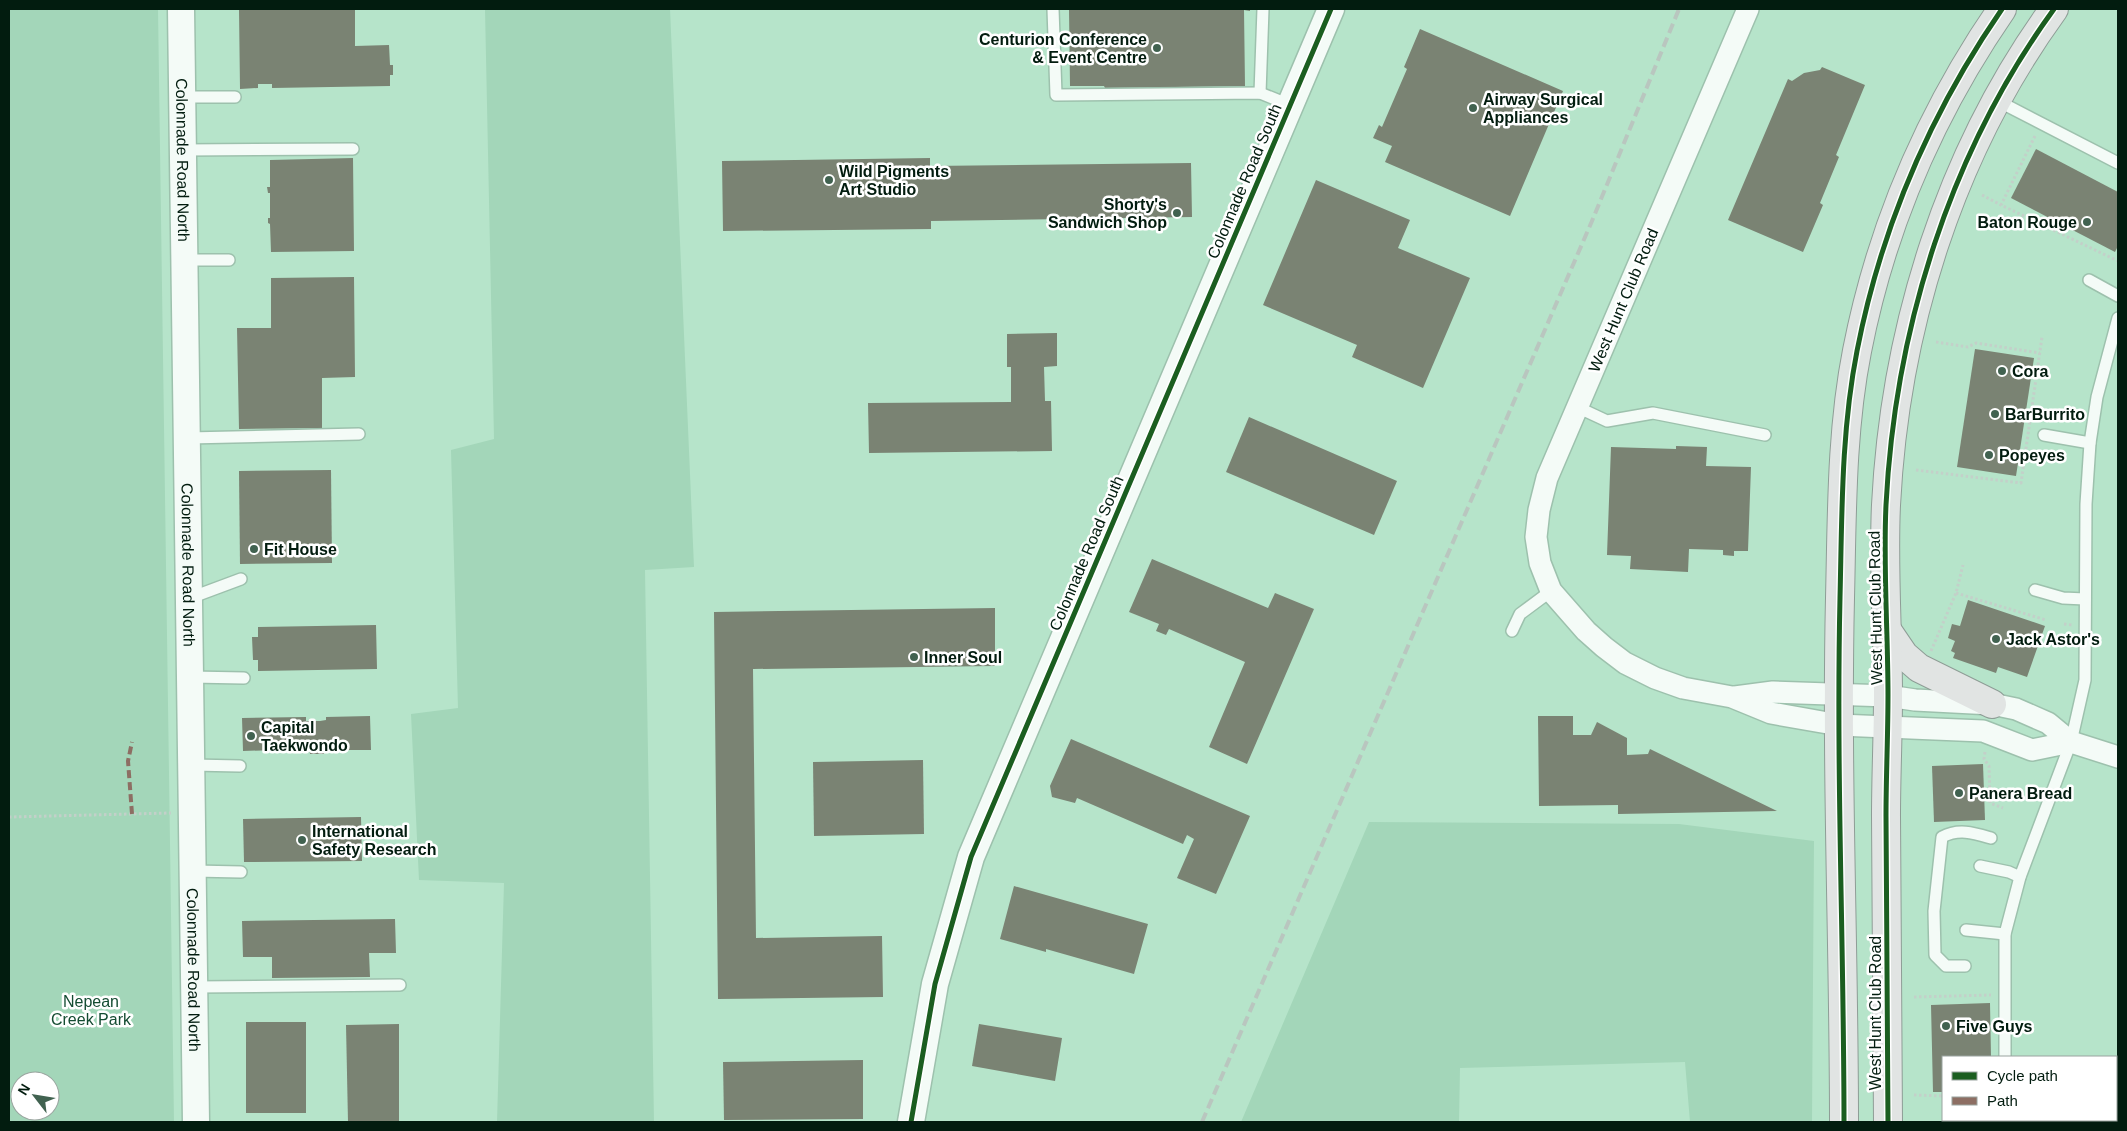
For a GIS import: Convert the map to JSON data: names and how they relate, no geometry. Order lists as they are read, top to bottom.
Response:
{
  "streets": {
    "main road": ["West Hunt Club Road"],
    "street": ["Colonnade Road North", "Colonnade Road South"]
  },
  "parks": ["Nepean Creek Park"],
  "places": [
    "Centurion Conference & Event Centre",
    "Airway Surgical Appliances",
    "Wild Pigments Art Studio",
    "Shorty's Sandwich Shop",
    "Baton Rouge",
    "Cora",
    "BarBurrito",
    "Popeyes",
    "Fit House",
    "Jack Astor's",
    "Inner Soul",
    "Capital Taekwondo",
    "Panera Bread",
    "International Safety Research",
    "Five Guys"
  ],
  "legend": ["Cycle path", "Path"],
  "north": "top left"
}
